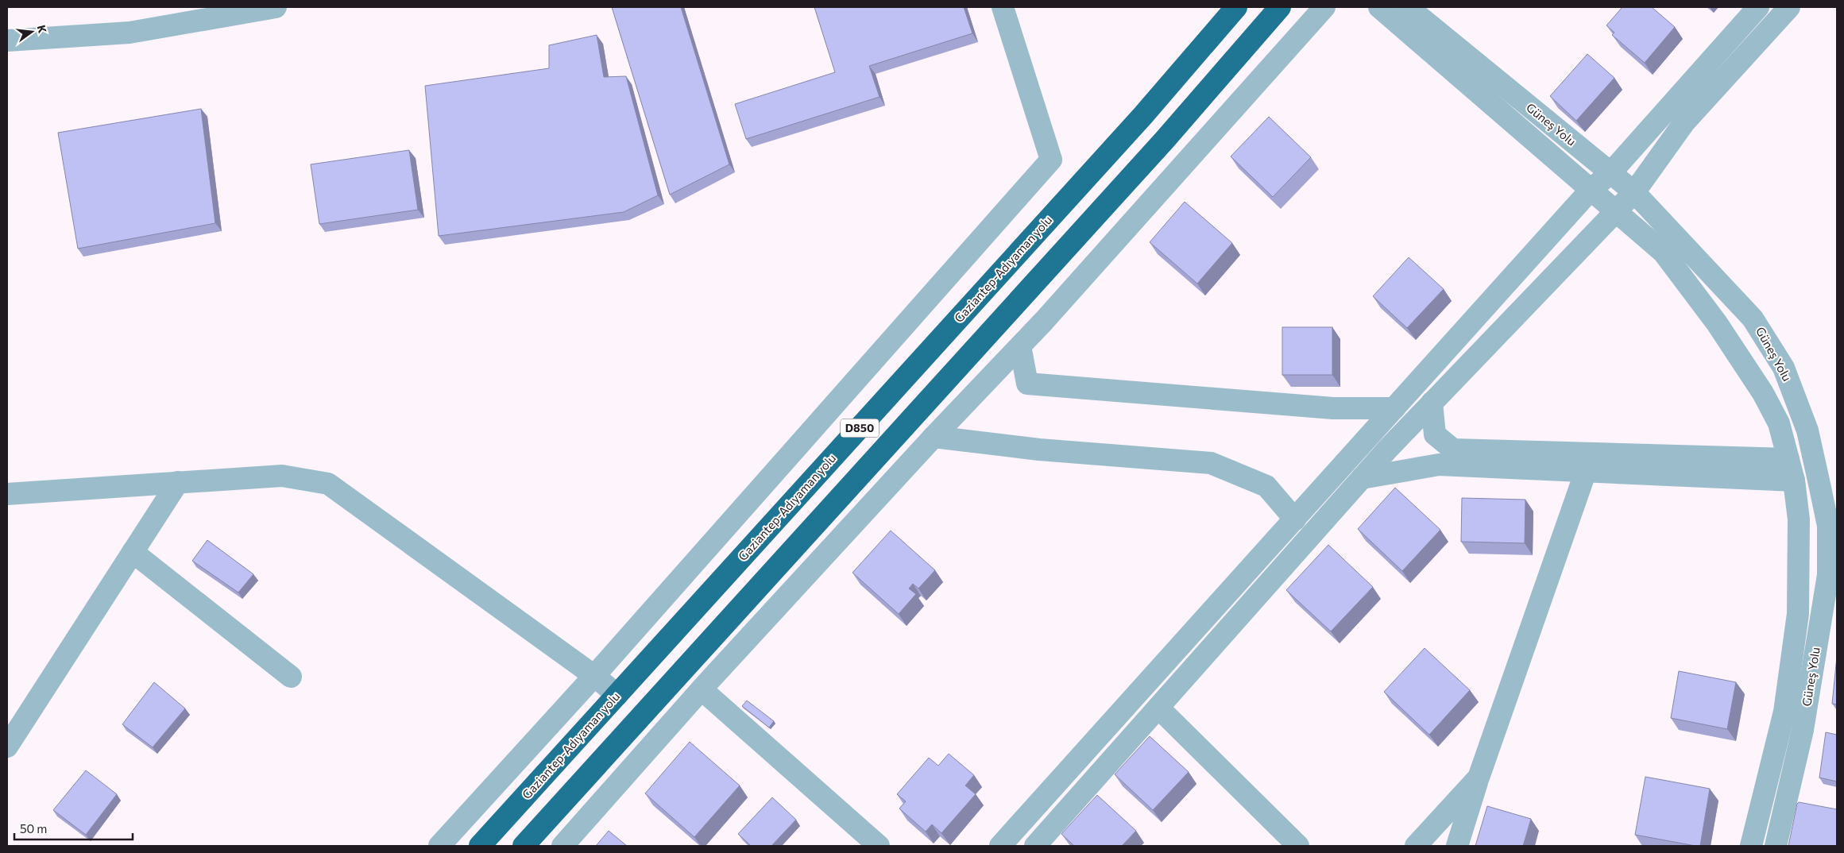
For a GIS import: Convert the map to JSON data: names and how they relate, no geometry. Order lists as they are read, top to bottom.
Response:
{
  "streets": {
    "highway": ["Gaziantep-Adıyaman yolu", "D850"],
    "street": ["Güneş Yolu"]
  },
  "scale_bar": "50 m",
  "north": "right"
}
